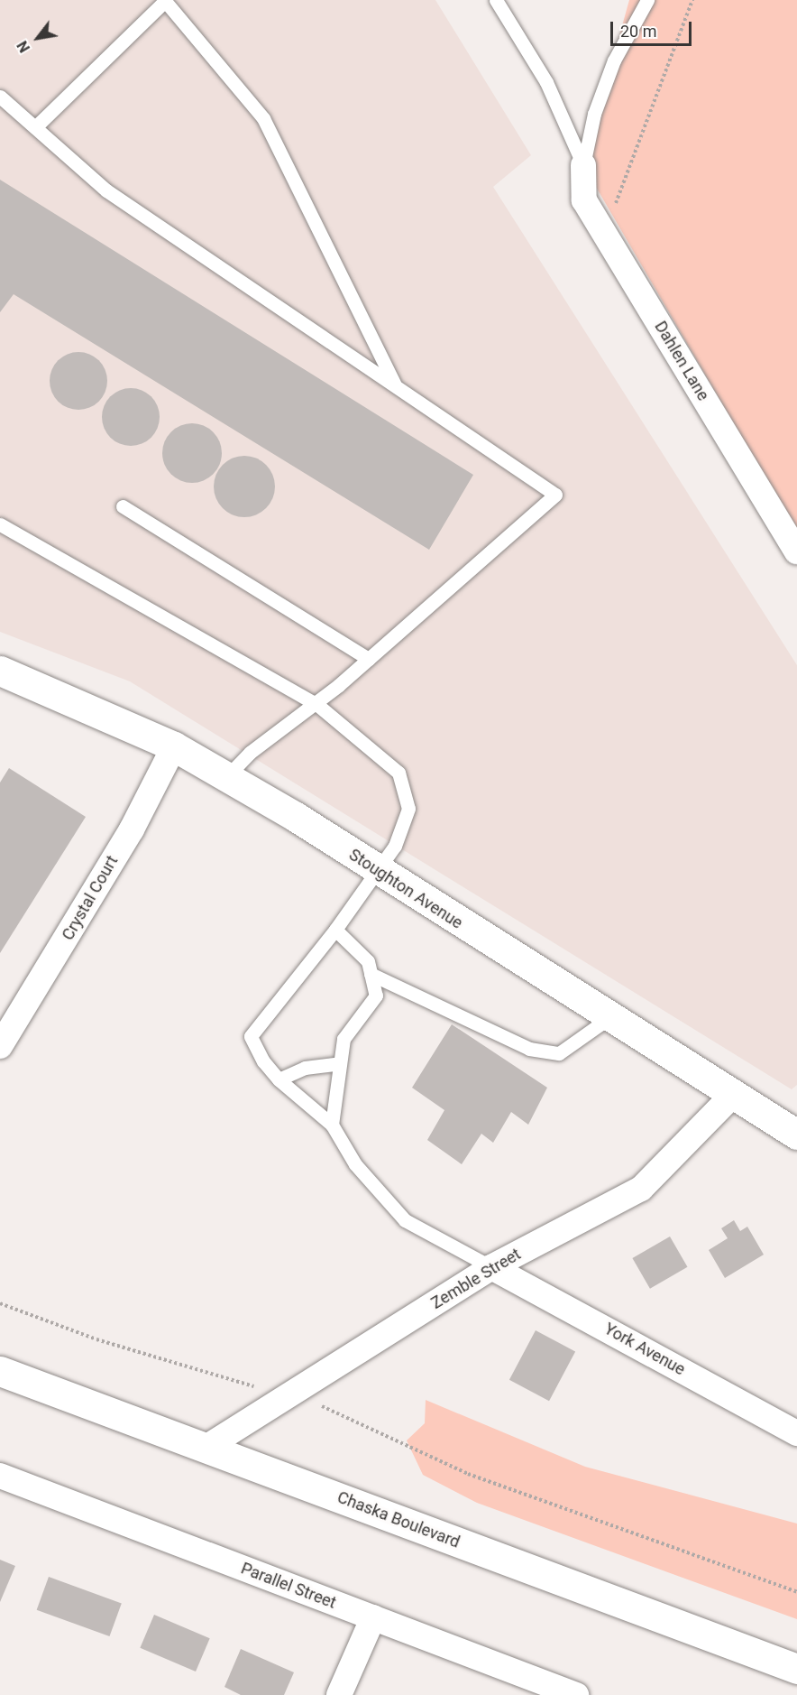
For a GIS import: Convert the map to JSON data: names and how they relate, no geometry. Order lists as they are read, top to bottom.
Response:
{
  "streets": {
    "street": [
      "Dahlen Lane",
      "Stoughton Avenue",
      "Crystal Court",
      "Zemble Street",
      "York Avenue",
      "Chaska Boulevard",
      "Parallel Street"
    ]
  },
  "crossings": [
    ["Stoughton Avenue", "Crystal Court"],
    ["Stoughton Avenue", "Zemble Street"],
    ["Zemble Street", "York Avenue"],
    ["Zemble Street", "Chaska Boulevard"]
  ],
  "scale_bar": "20 m",
  "north": "bottom left"
}
